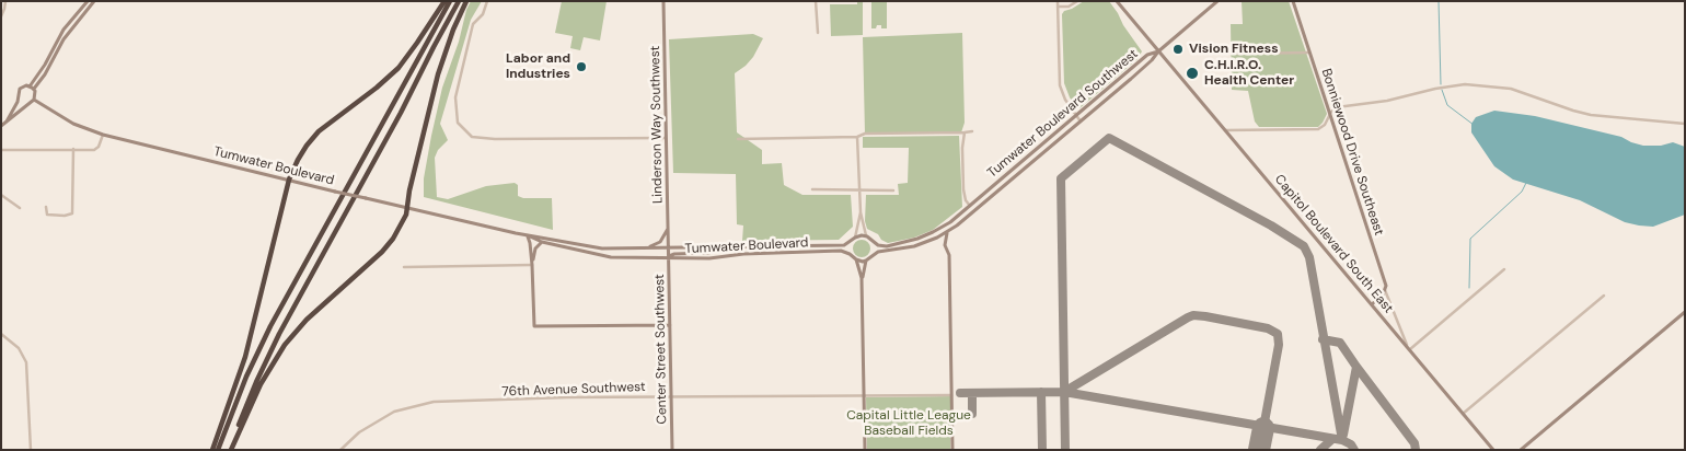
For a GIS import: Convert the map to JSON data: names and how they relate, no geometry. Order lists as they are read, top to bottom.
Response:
{
  "streets": {
    "main road": [
      "Tumwater Boulevard Southwest",
      "Linderson Way Southwest",
      "Bonniewood Drive Southeast",
      "Tumwater Boulevard",
      "Capitol Boulevard South East",
      "Center Street Southwest"
    ],
    "street": ["76th Avenue Southwest"]
  },
  "crossings": [
    ["Tumwater Boulevard Southwest", "Tumwater Boulevard"],
    ["Tumwater Boulevard Southwest", "Capitol Boulevard South East"],
    ["Linderson Way Southwest", "Tumwater Boulevard"],
    ["Linderson Way Southwest", "Center Street Southwest"],
    ["Tumwater Boulevard", "Center Street Southwest"],
    ["Center Street Southwest", "76th Avenue Southwest"]
  ],
  "parks": ["Capital Little League Baseball Fields"],
  "places": ["Vision Fitness", "Labor and Industries", "C.H.I.R.O. Health Center"]
}
